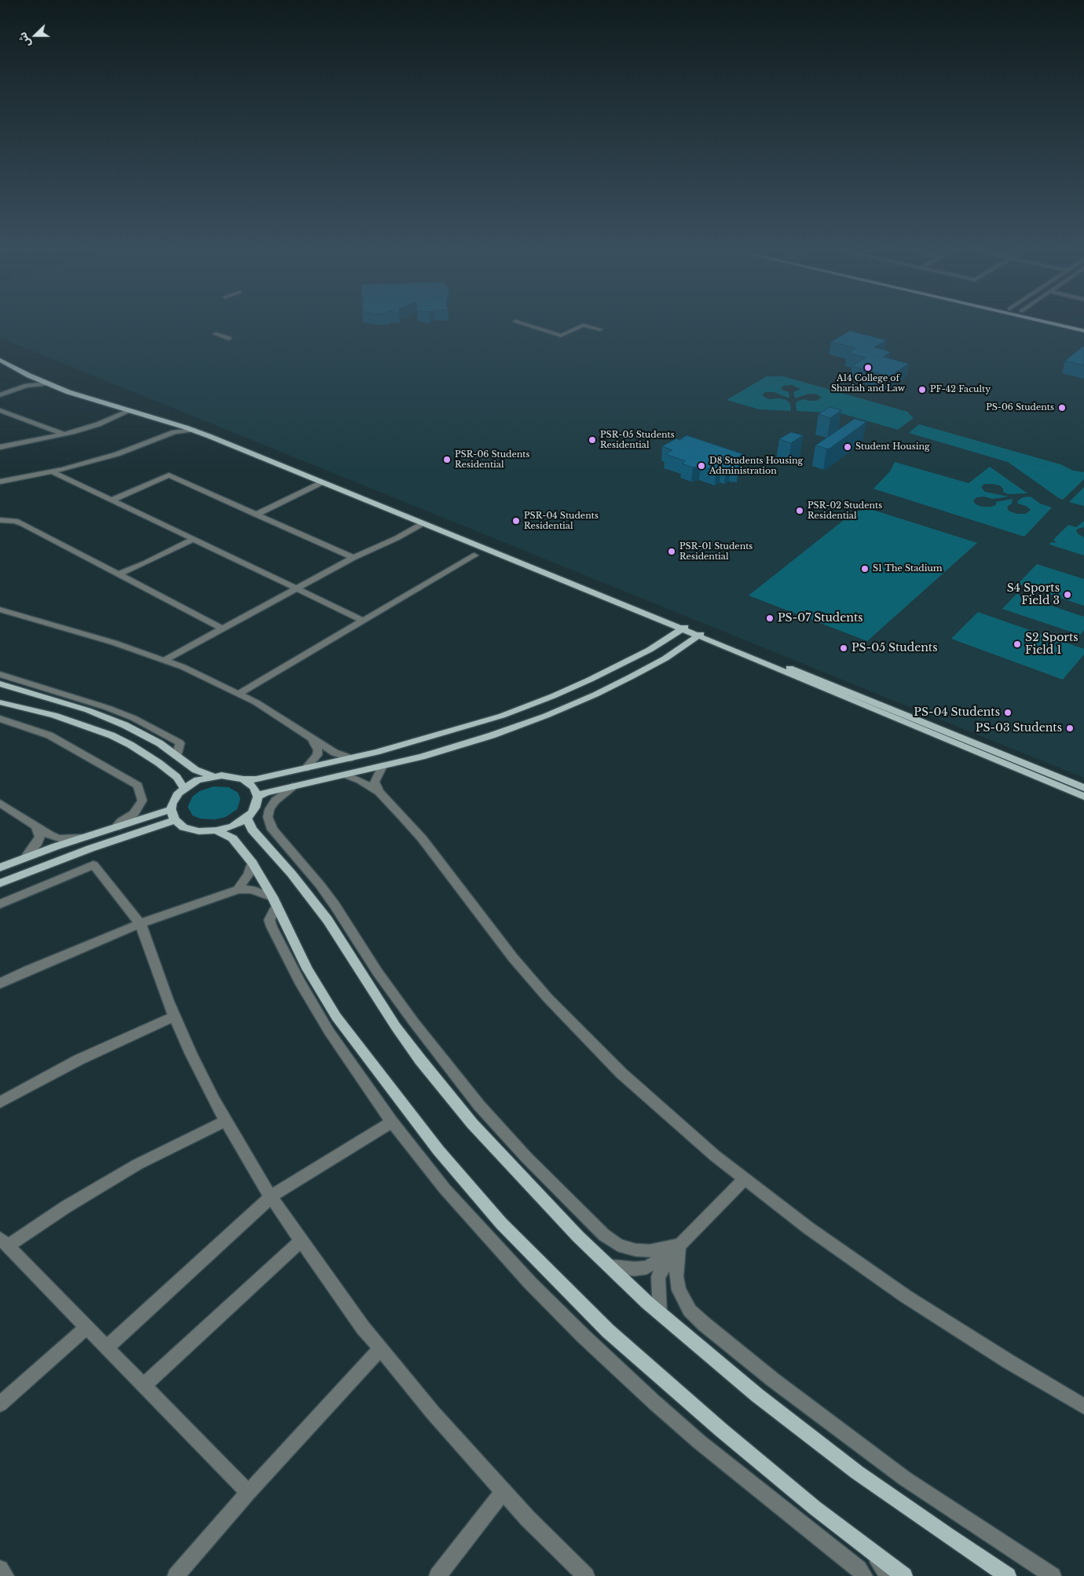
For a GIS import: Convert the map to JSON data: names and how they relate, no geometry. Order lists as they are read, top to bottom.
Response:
{
  "places": [
    "A14 College of Shariah and Law",
    "PF-42 Faculty",
    "PS-06 Students",
    "PSR-05 Students Residential",
    "Student Housing",
    "PSR-06 Students Residential",
    "D8 Students Housing Administration",
    "PSR-02 Students Residential",
    "PSR-04 Students Residential",
    "PSR-01 Students Residential",
    "S1 The Stadium",
    "S4 Sports Field 3",
    "PS-07 Students",
    "S2 Sports Field 1",
    "PS-05 Students",
    "PS-04 Students",
    "PS-03 Students"
  ],
  "north": "left"
}
